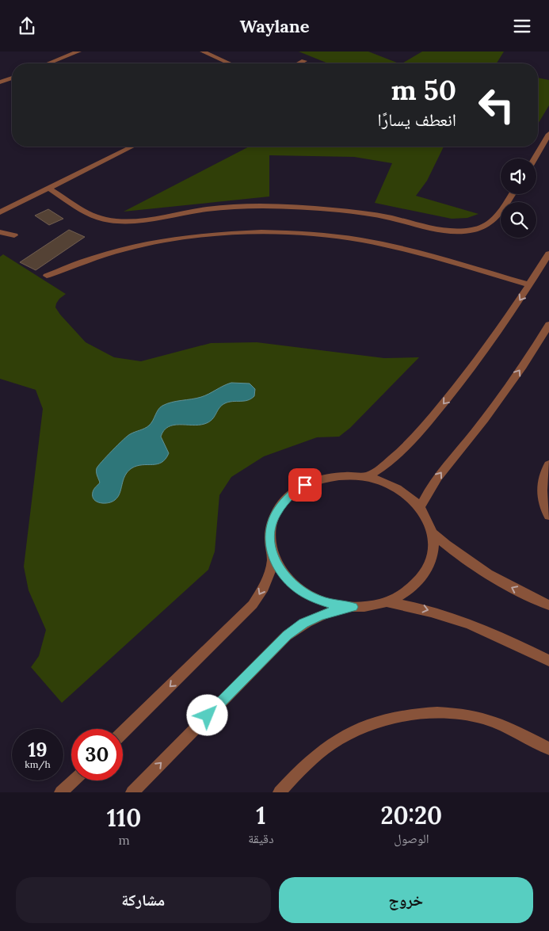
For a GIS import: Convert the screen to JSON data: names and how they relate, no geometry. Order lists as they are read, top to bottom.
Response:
{
  "page": {
    "header": "Waylane",
    "turn": ["50 m", "انعطف يسارًا"],
    "speed": "19 km/h",
    "limit": "30",
    "eta": [
      "20:20",
      "الوصول",
      "1",
      "دقيقة",
      "110",
      "m"
    ],
    "buttons": ["خروج", "مشاركة"]
  }
}
